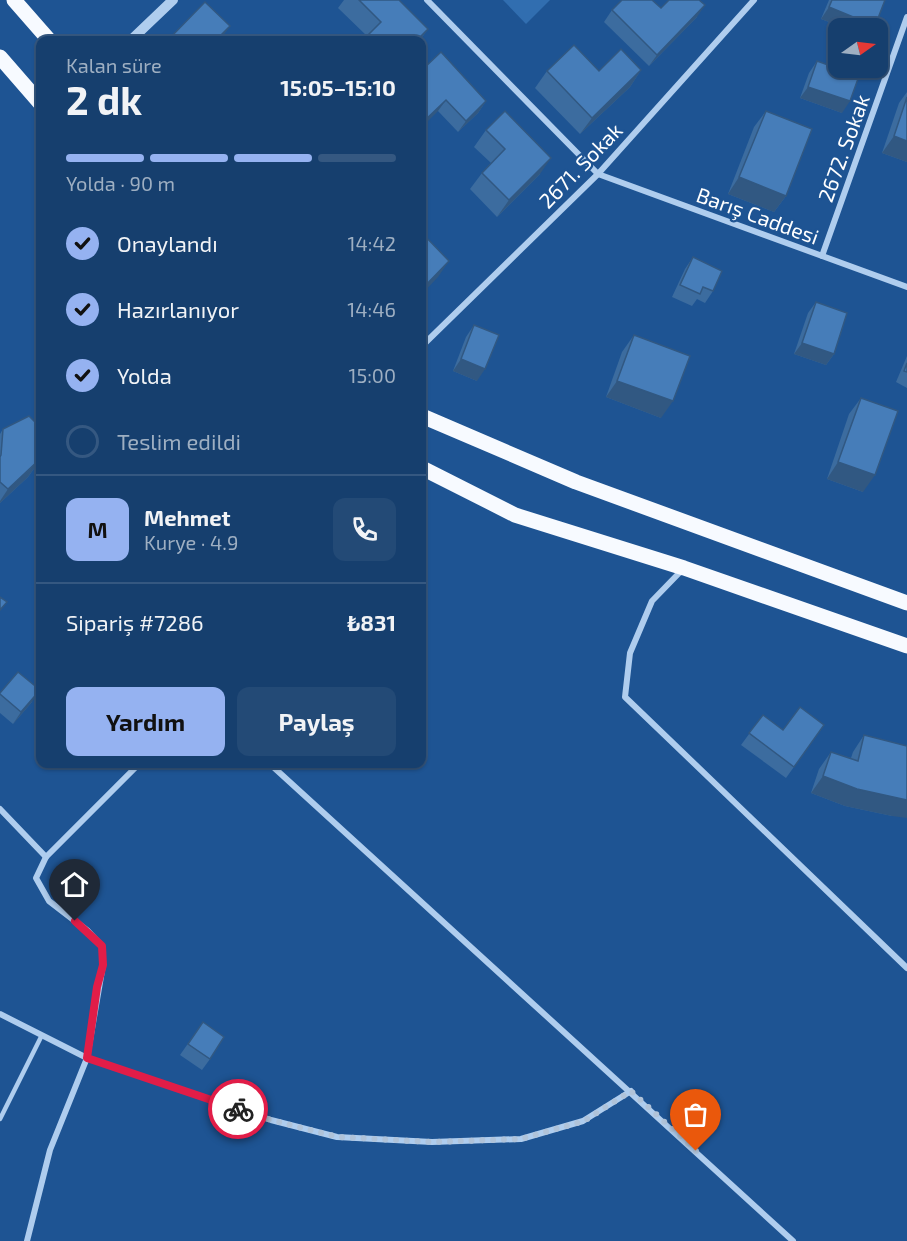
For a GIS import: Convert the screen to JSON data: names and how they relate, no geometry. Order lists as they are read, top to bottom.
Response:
{
  "streets": {
    "street": ["2672. Sokak", "2671. Sokak", "Barış Caddesi"]
  },
  "crossings": [
    ["2672. Sokak", "Barış Caddesi"],
    ["2671. Sokak", "Barış Caddesi"]
  ],
  "north": "right",
  "page": {
    "heading": ["2 dk", "Kalan süre", "15:05–15:10"],
    "panel": [
      "Mehmet",
      "Kurye · 4.9",
      "Sipariş #7286",
      "₺831"
    ],
    "bar": "Yolda · 90 m",
    "list": [
      ["Onaylandı", "14:42"],
      ["Hazırlanıyor", "14:46"],
      ["Yolda", "15:00"],
      "Teslim edildi"
    ],
    "round": "M",
    "buttons": ["Yardım", "Paylaş"]
  }
}
